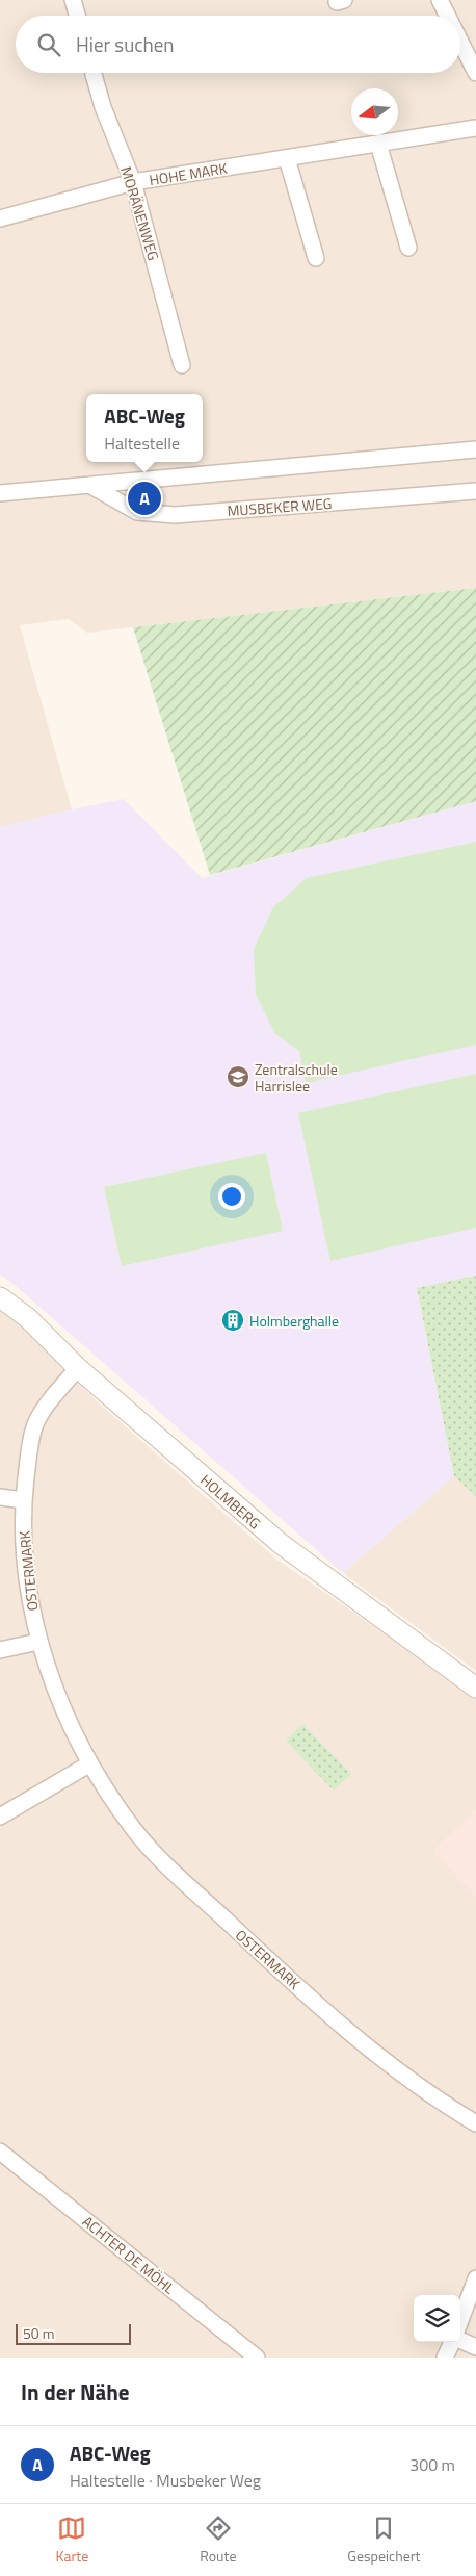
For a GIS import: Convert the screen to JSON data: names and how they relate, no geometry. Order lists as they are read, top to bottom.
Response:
{
  "streets": {
    "street": [
      "HOHE MARK",
      "MORÄNENWEG",
      "MUSBEKER WEG",
      "HOLMBERG",
      "OSTERMARK",
      "ACHTER DE MÖHL"
    ]
  },
  "crossings": [
    ["HOHE MARK", "MORÄNENWEG"],
    ["HOLMBERG", "OSTERMARK"]
  ],
  "places": {
    "school or university": ["Zentralschule Harrislee"],
    "building": ["Holmberghalle"]
  },
  "scale_bar": "50 m",
  "north": "left",
  "page": {
    "search": "Hier suchen",
    "popup": ["ABC-Weg", "Haltestelle"],
    "pins": "A",
    "scale": "50 m",
    "heading": "In der Nähe",
    "list": [
      {
        "mark": "A",
        "name": "ABC-Weg",
        "note": "Haltestelle · Musbeker Weg",
        "value": "300 m"
      }
    ],
    "nav": ["Karte", "Route", "Gespeichert"]
  }
}
